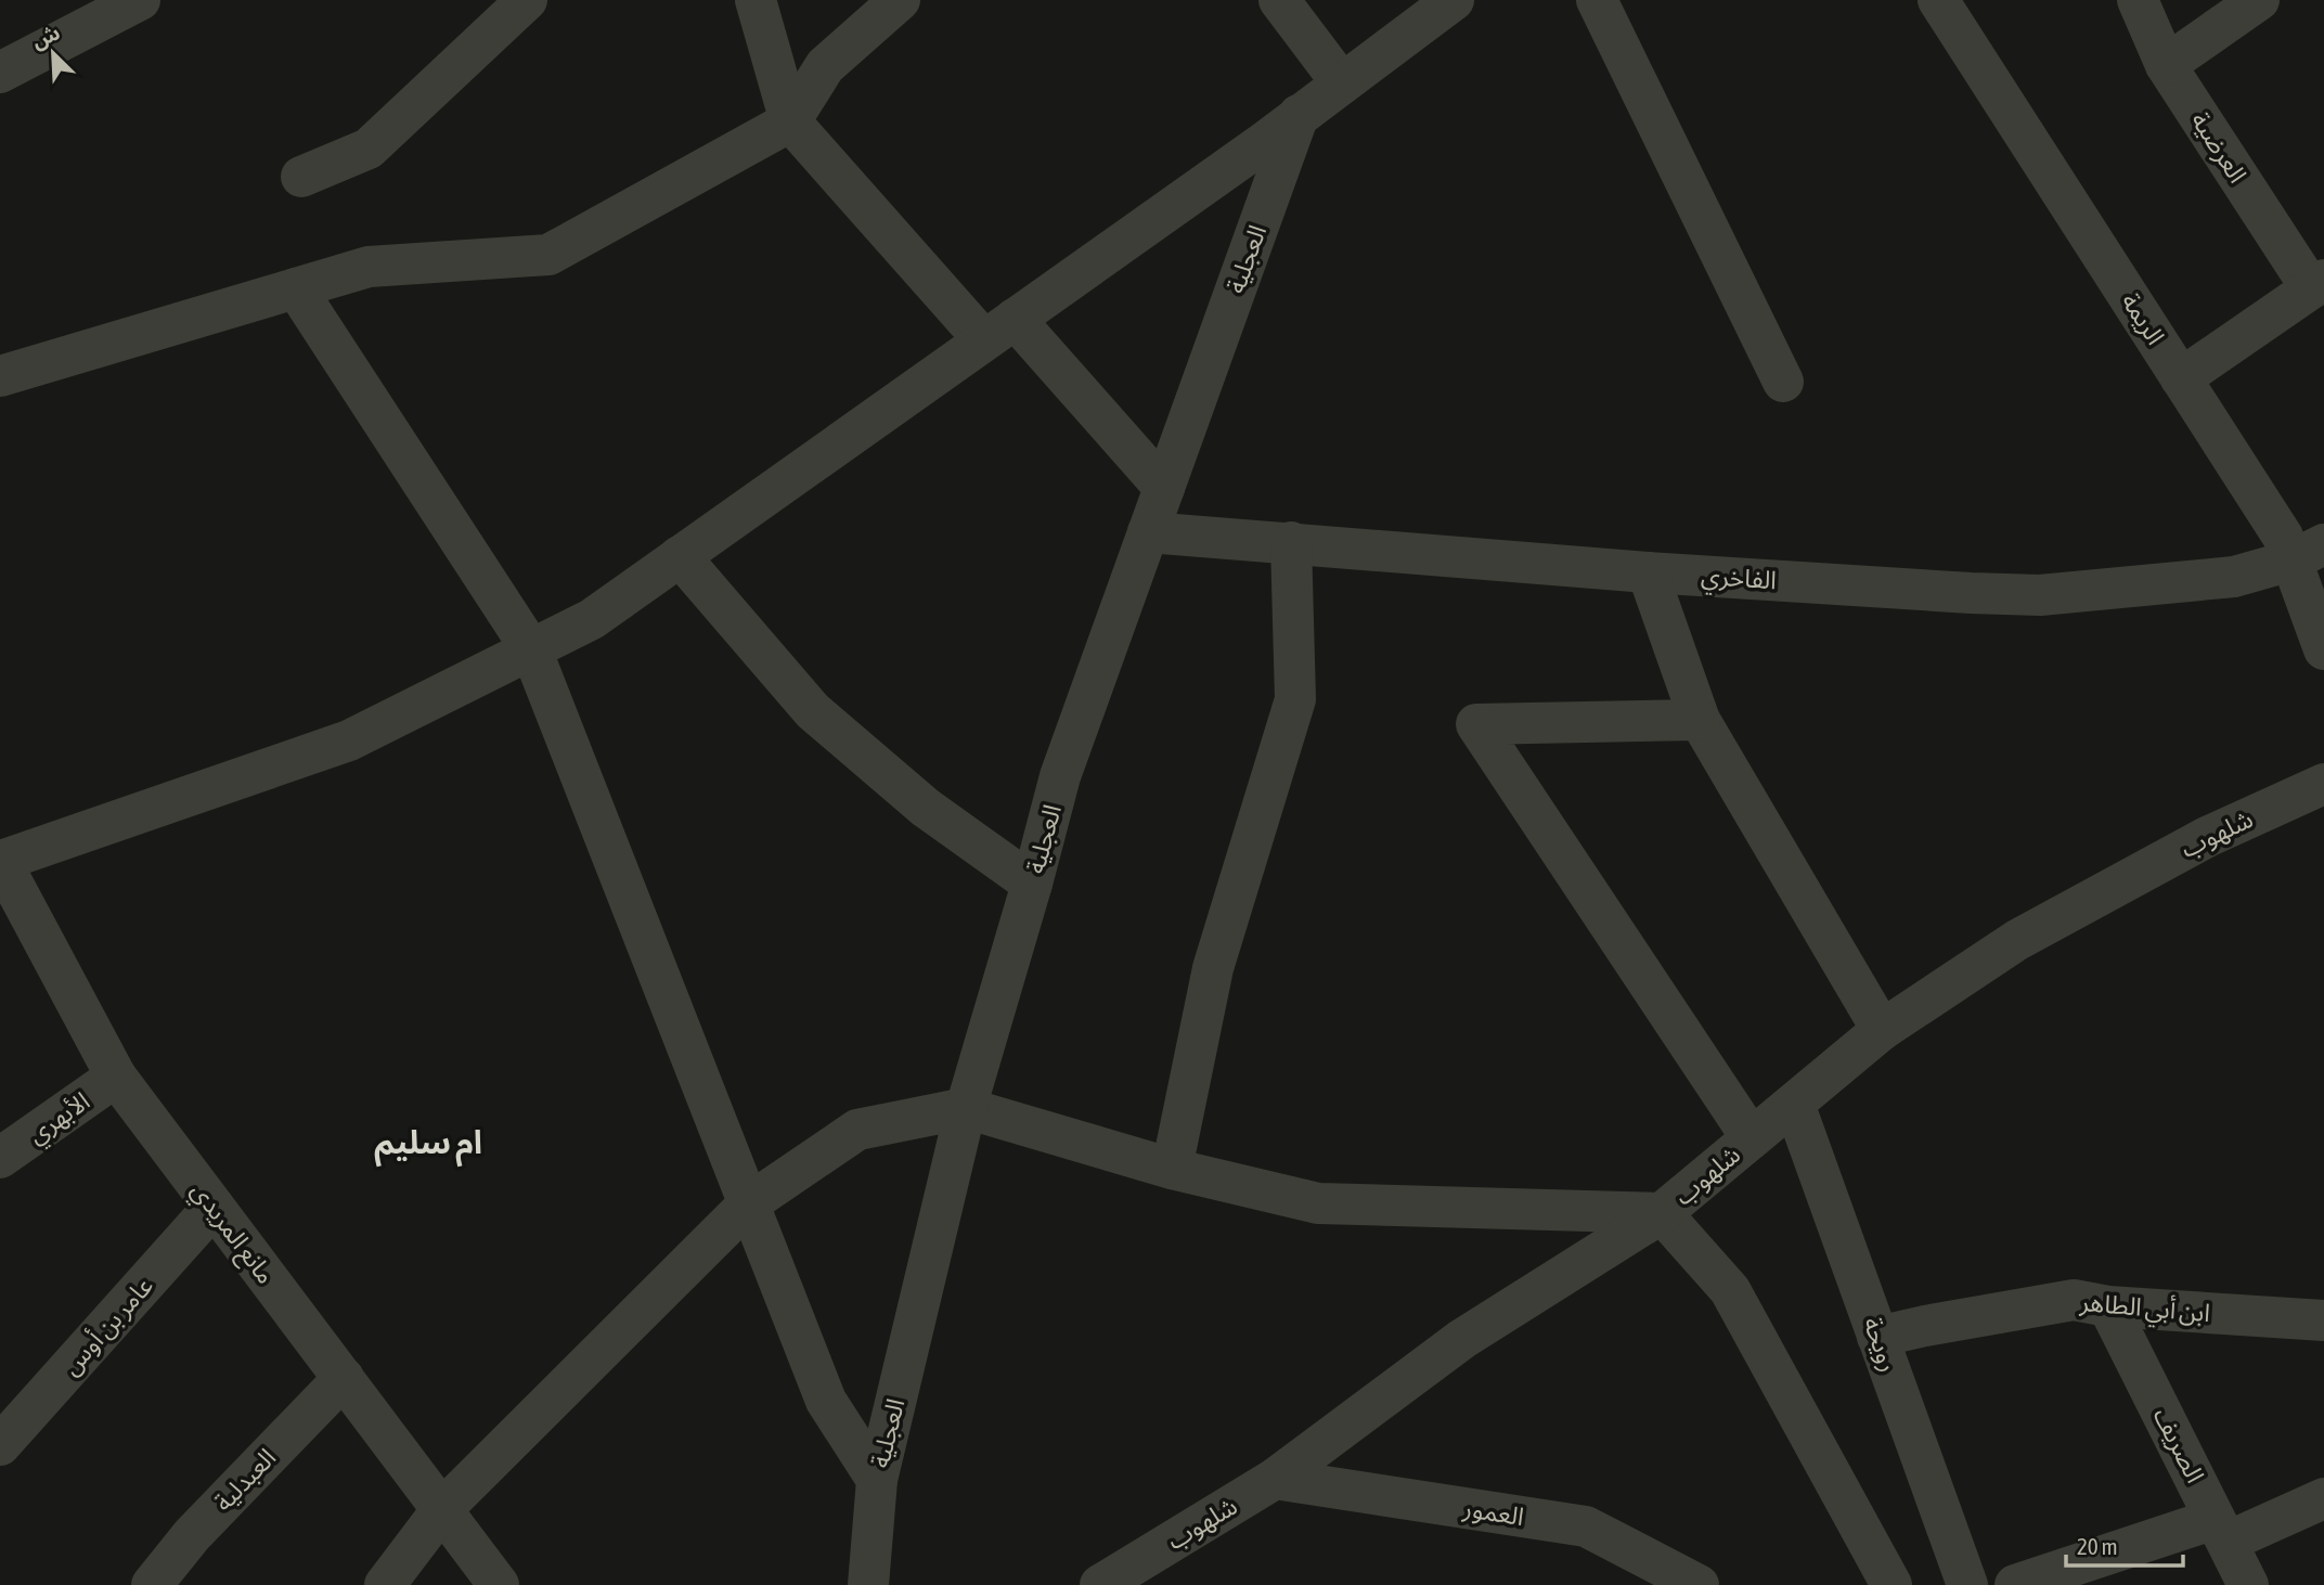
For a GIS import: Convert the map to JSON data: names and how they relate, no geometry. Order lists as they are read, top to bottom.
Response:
{
  "streets": {
    "street": [
      "العرضية",
      "العجلية",
      "الريمة",
      "الفاخري",
      "شلهوب",
      "الأبهري",
      "مانع المريدي",
      "ابن أبي الطاهر",
      "عامر بن أوس",
      "رويحة",
      "الصريف",
      "العبدلية",
      "العمور"
    ]
  },
  "crossings": [
    ["العجلية", "الفاخري"],
    ["الريمة", "الفاخري"],
    ["شلهوب", "رويحة"],
    ["شلهوب", "العمور"],
    ["الأبهري", "مانع المريدي"],
    ["مانع المريدي", "عامر بن أوس"],
    ["مانع المريدي", "العبدلية"],
    ["ابن أبي الطاهر", "رويحة"],
    ["ابن أبي الطاهر", "الصريف"]
  ],
  "districts": ["ام سليم"],
  "scale_bar": "20 m",
  "north": "top left"
}
